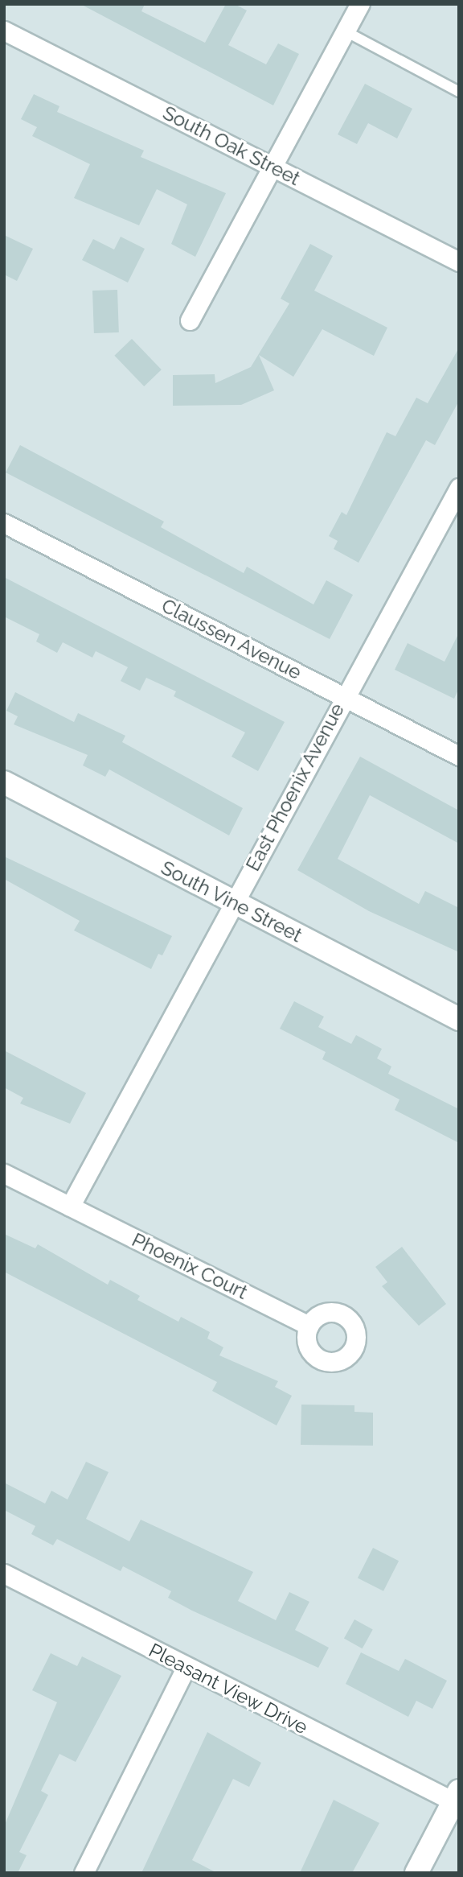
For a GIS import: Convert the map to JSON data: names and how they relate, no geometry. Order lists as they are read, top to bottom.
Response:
{
  "streets": {
    "street": [
      "South Oak Street",
      "Claussen Avenue",
      "East Phoenix Avenue",
      "South Vine Street",
      "Phoenix Court",
      "Pleasant View Drive"
    ]
  },
  "crossings": [
    ["Claussen Avenue", "East Phoenix Avenue"],
    ["East Phoenix Avenue", "South Vine Street"],
    ["East Phoenix Avenue", "Phoenix Court"]
  ]
}
